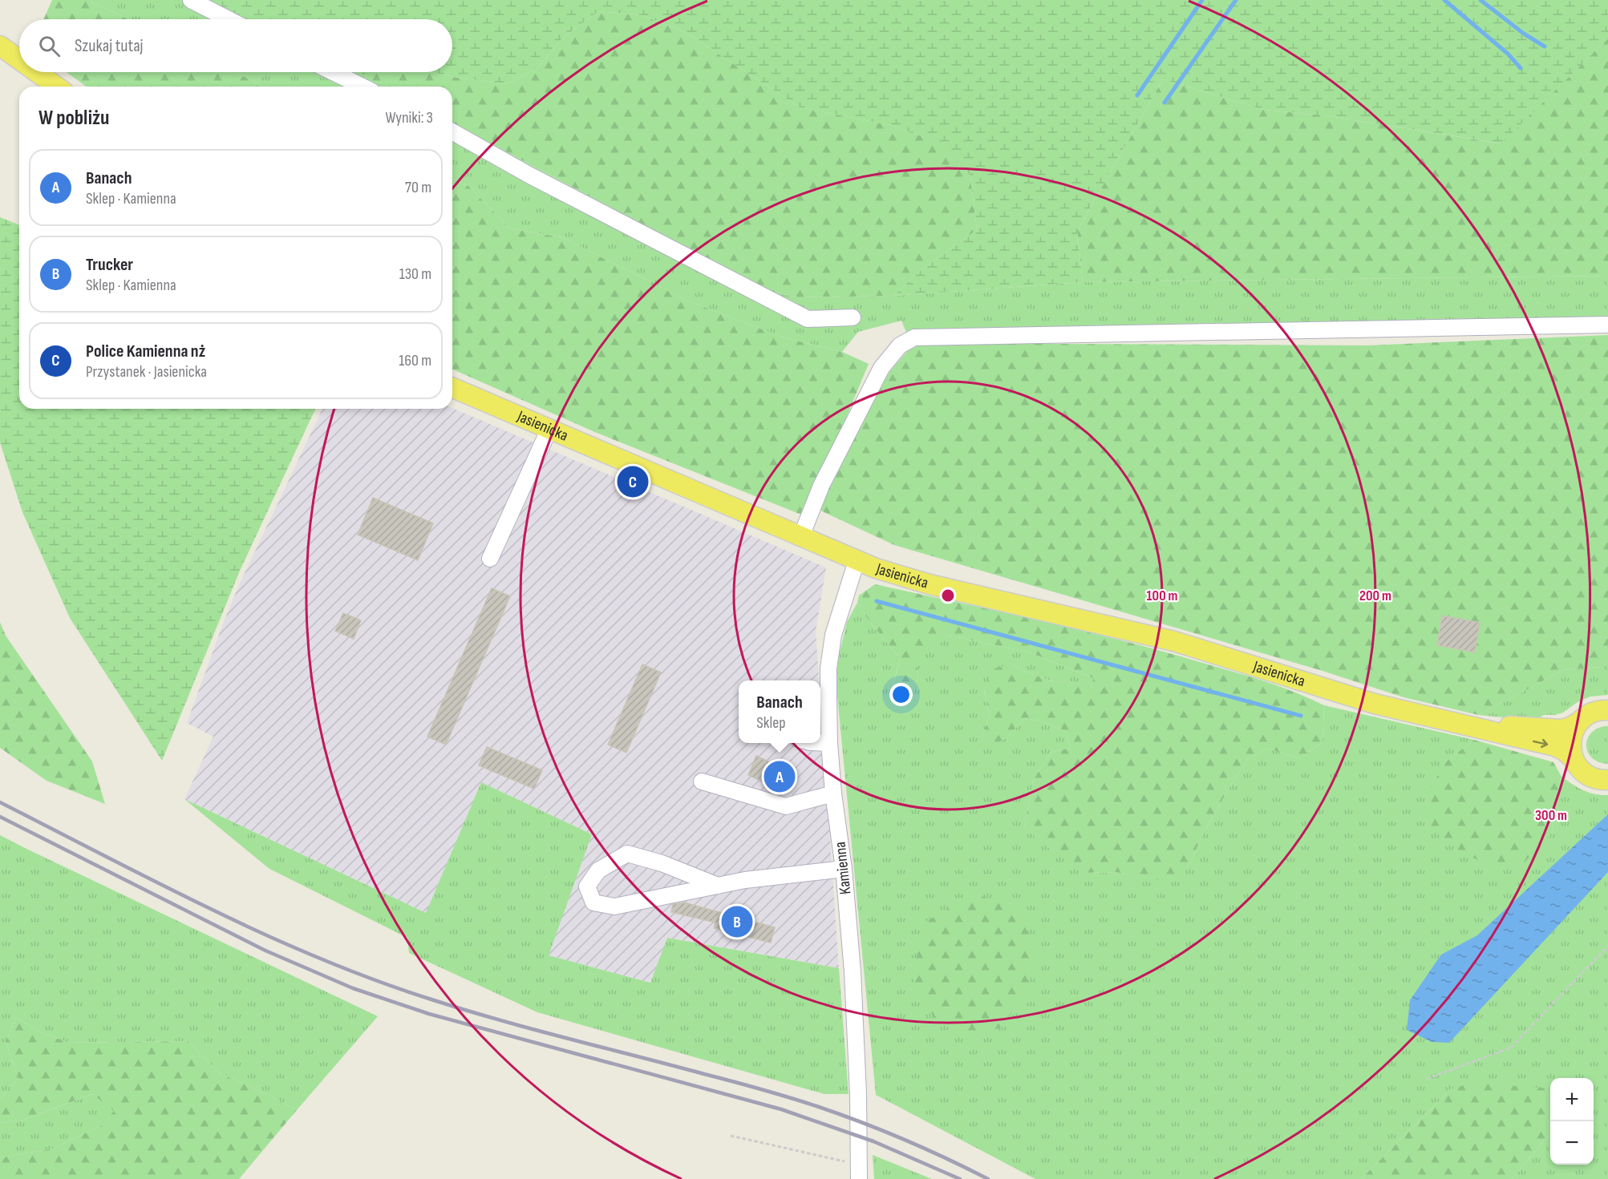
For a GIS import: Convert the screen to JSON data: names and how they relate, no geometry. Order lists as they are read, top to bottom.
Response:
{
  "streets": {
    "main road": ["Jasienicka"],
    "street": ["Kamienna"]
  },
  "crossings": [
    ["Jasienicka", "Kamienna"]
  ],
  "page": {
    "search": "Szukaj tutaj",
    "heading": ["W pobliżu", "Wyniki: 3"],
    "list": [
      {
        "mark": "A",
        "name": "Banach",
        "note": "Sklep · Kamienna",
        "value": "70 m"
      },
      {
        "mark": "B",
        "name": "Trucker",
        "note": "Sklep · Kamienna",
        "value": "130 m"
      },
      {
        "mark": "C",
        "name": "Police Kamienna nż",
        "note": "Przystanek · Jasienicka",
        "value": "160 m"
      }
    ],
    "pins": ["C", "A", "B"],
    "popup": ["Banach", "Sklep"],
    "map_buttons": ["+", "−"]
  },
  "rings": ["100 m", "200 m", "300 m"]
}
